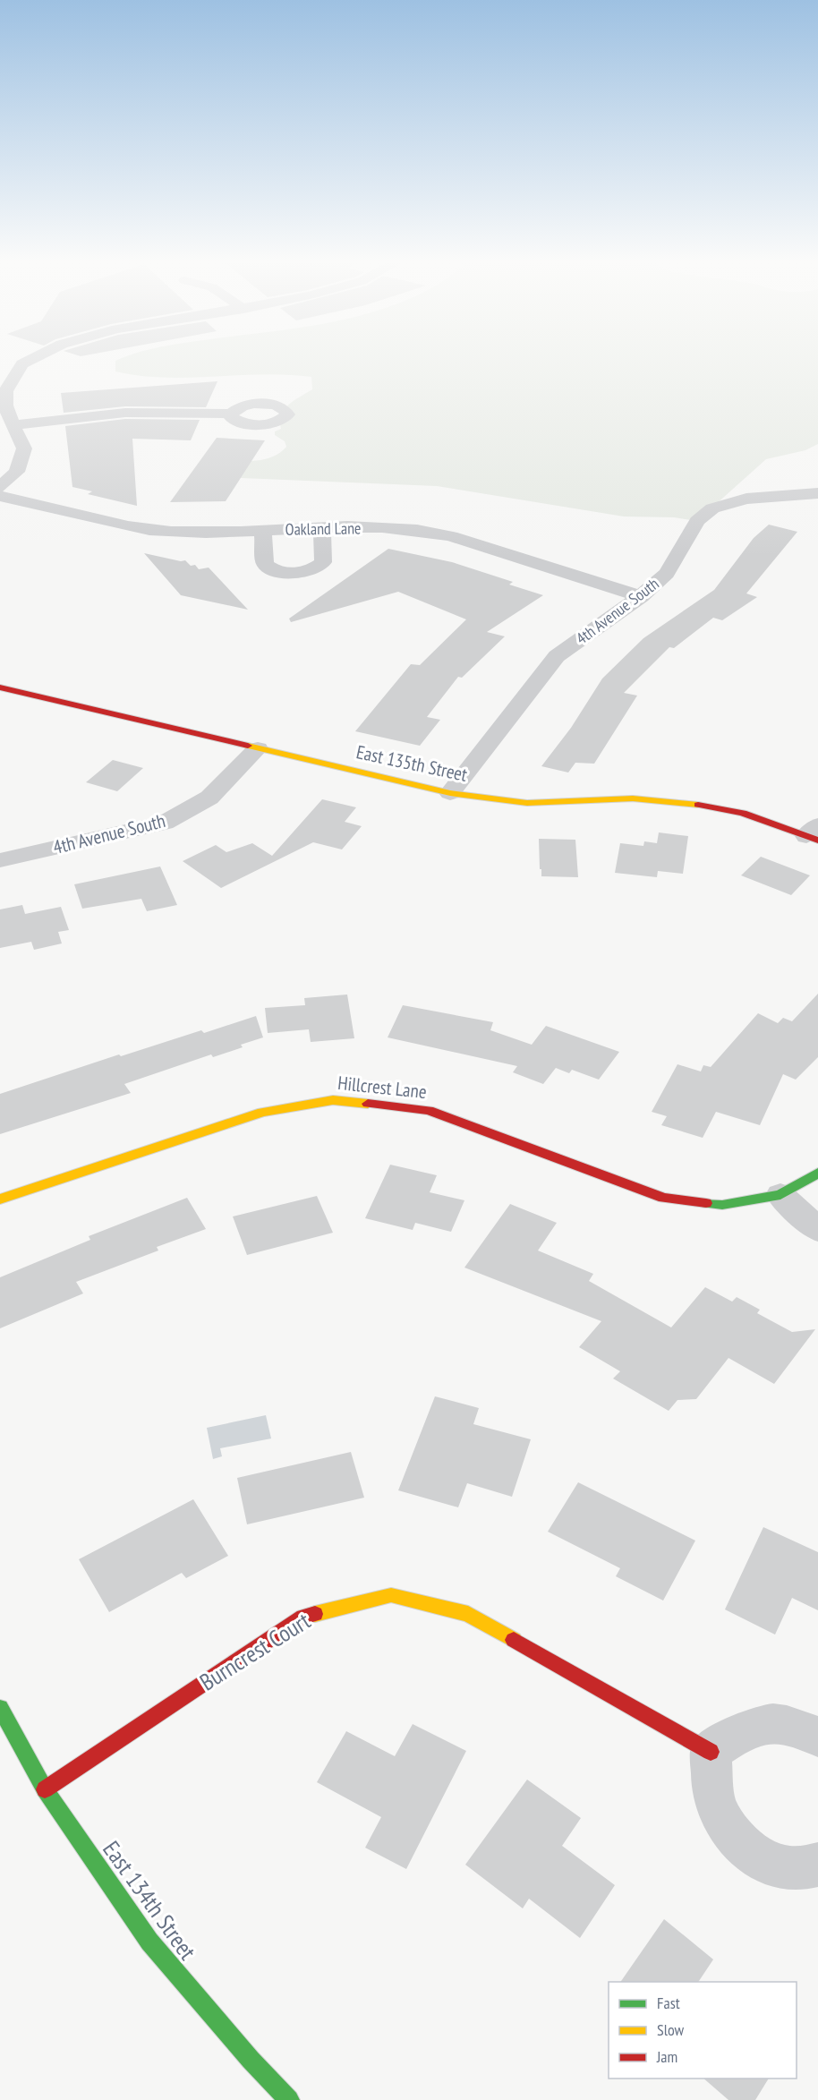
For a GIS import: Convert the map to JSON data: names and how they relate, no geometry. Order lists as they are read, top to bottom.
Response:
{
  "streets": {
    "street": [
      "Oakland Lane",
      "4th Avenue South",
      "East 135th Street",
      "Hillcrest Lane",
      "Burncrest Court",
      "East 134th Street"
    ]
  },
  "crossings": [
    ["Oakland Lane", "4th Avenue South"],
    ["4th Avenue South", "East 135th Street"],
    ["Burncrest Court", "East 134th Street"]
  ],
  "legend": ["Fast", "Slow", "Jam"]
}
